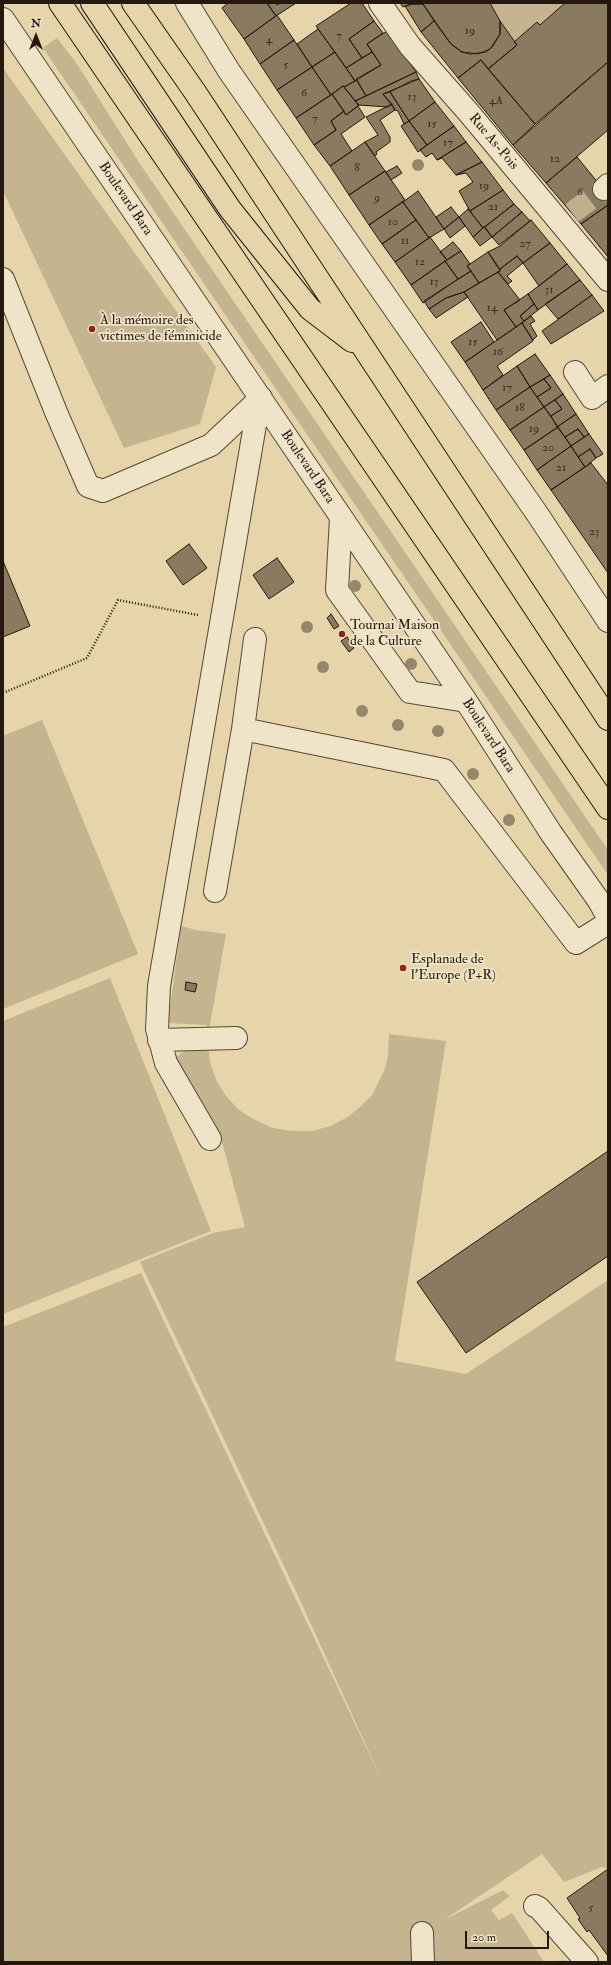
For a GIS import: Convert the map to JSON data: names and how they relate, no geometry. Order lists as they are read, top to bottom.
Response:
{
  "streets": {
    "street": ["Rue As-Pois", "Boulevard Bara"]
  },
  "places": ["À la mémoire des victimes de féminicide", "Tournai Maison de la Culture", "Esplanade de l'Europe (P+R)"],
  "house_numbers": [
    "19",
    "7",
    "4",
    "5",
    "6",
    "13",
    "4A",
    "7",
    "15",
    "17",
    "12",
    "8",
    "19",
    "6",
    "9",
    "21",
    "10",
    "11",
    "27",
    "12",
    "13",
    "31",
    "14",
    "15",
    "16",
    "17",
    "18",
    "19",
    "20",
    "21",
    "23",
    "5"
  ],
  "scale_bar": "20 m",
  "north": "top"
}
